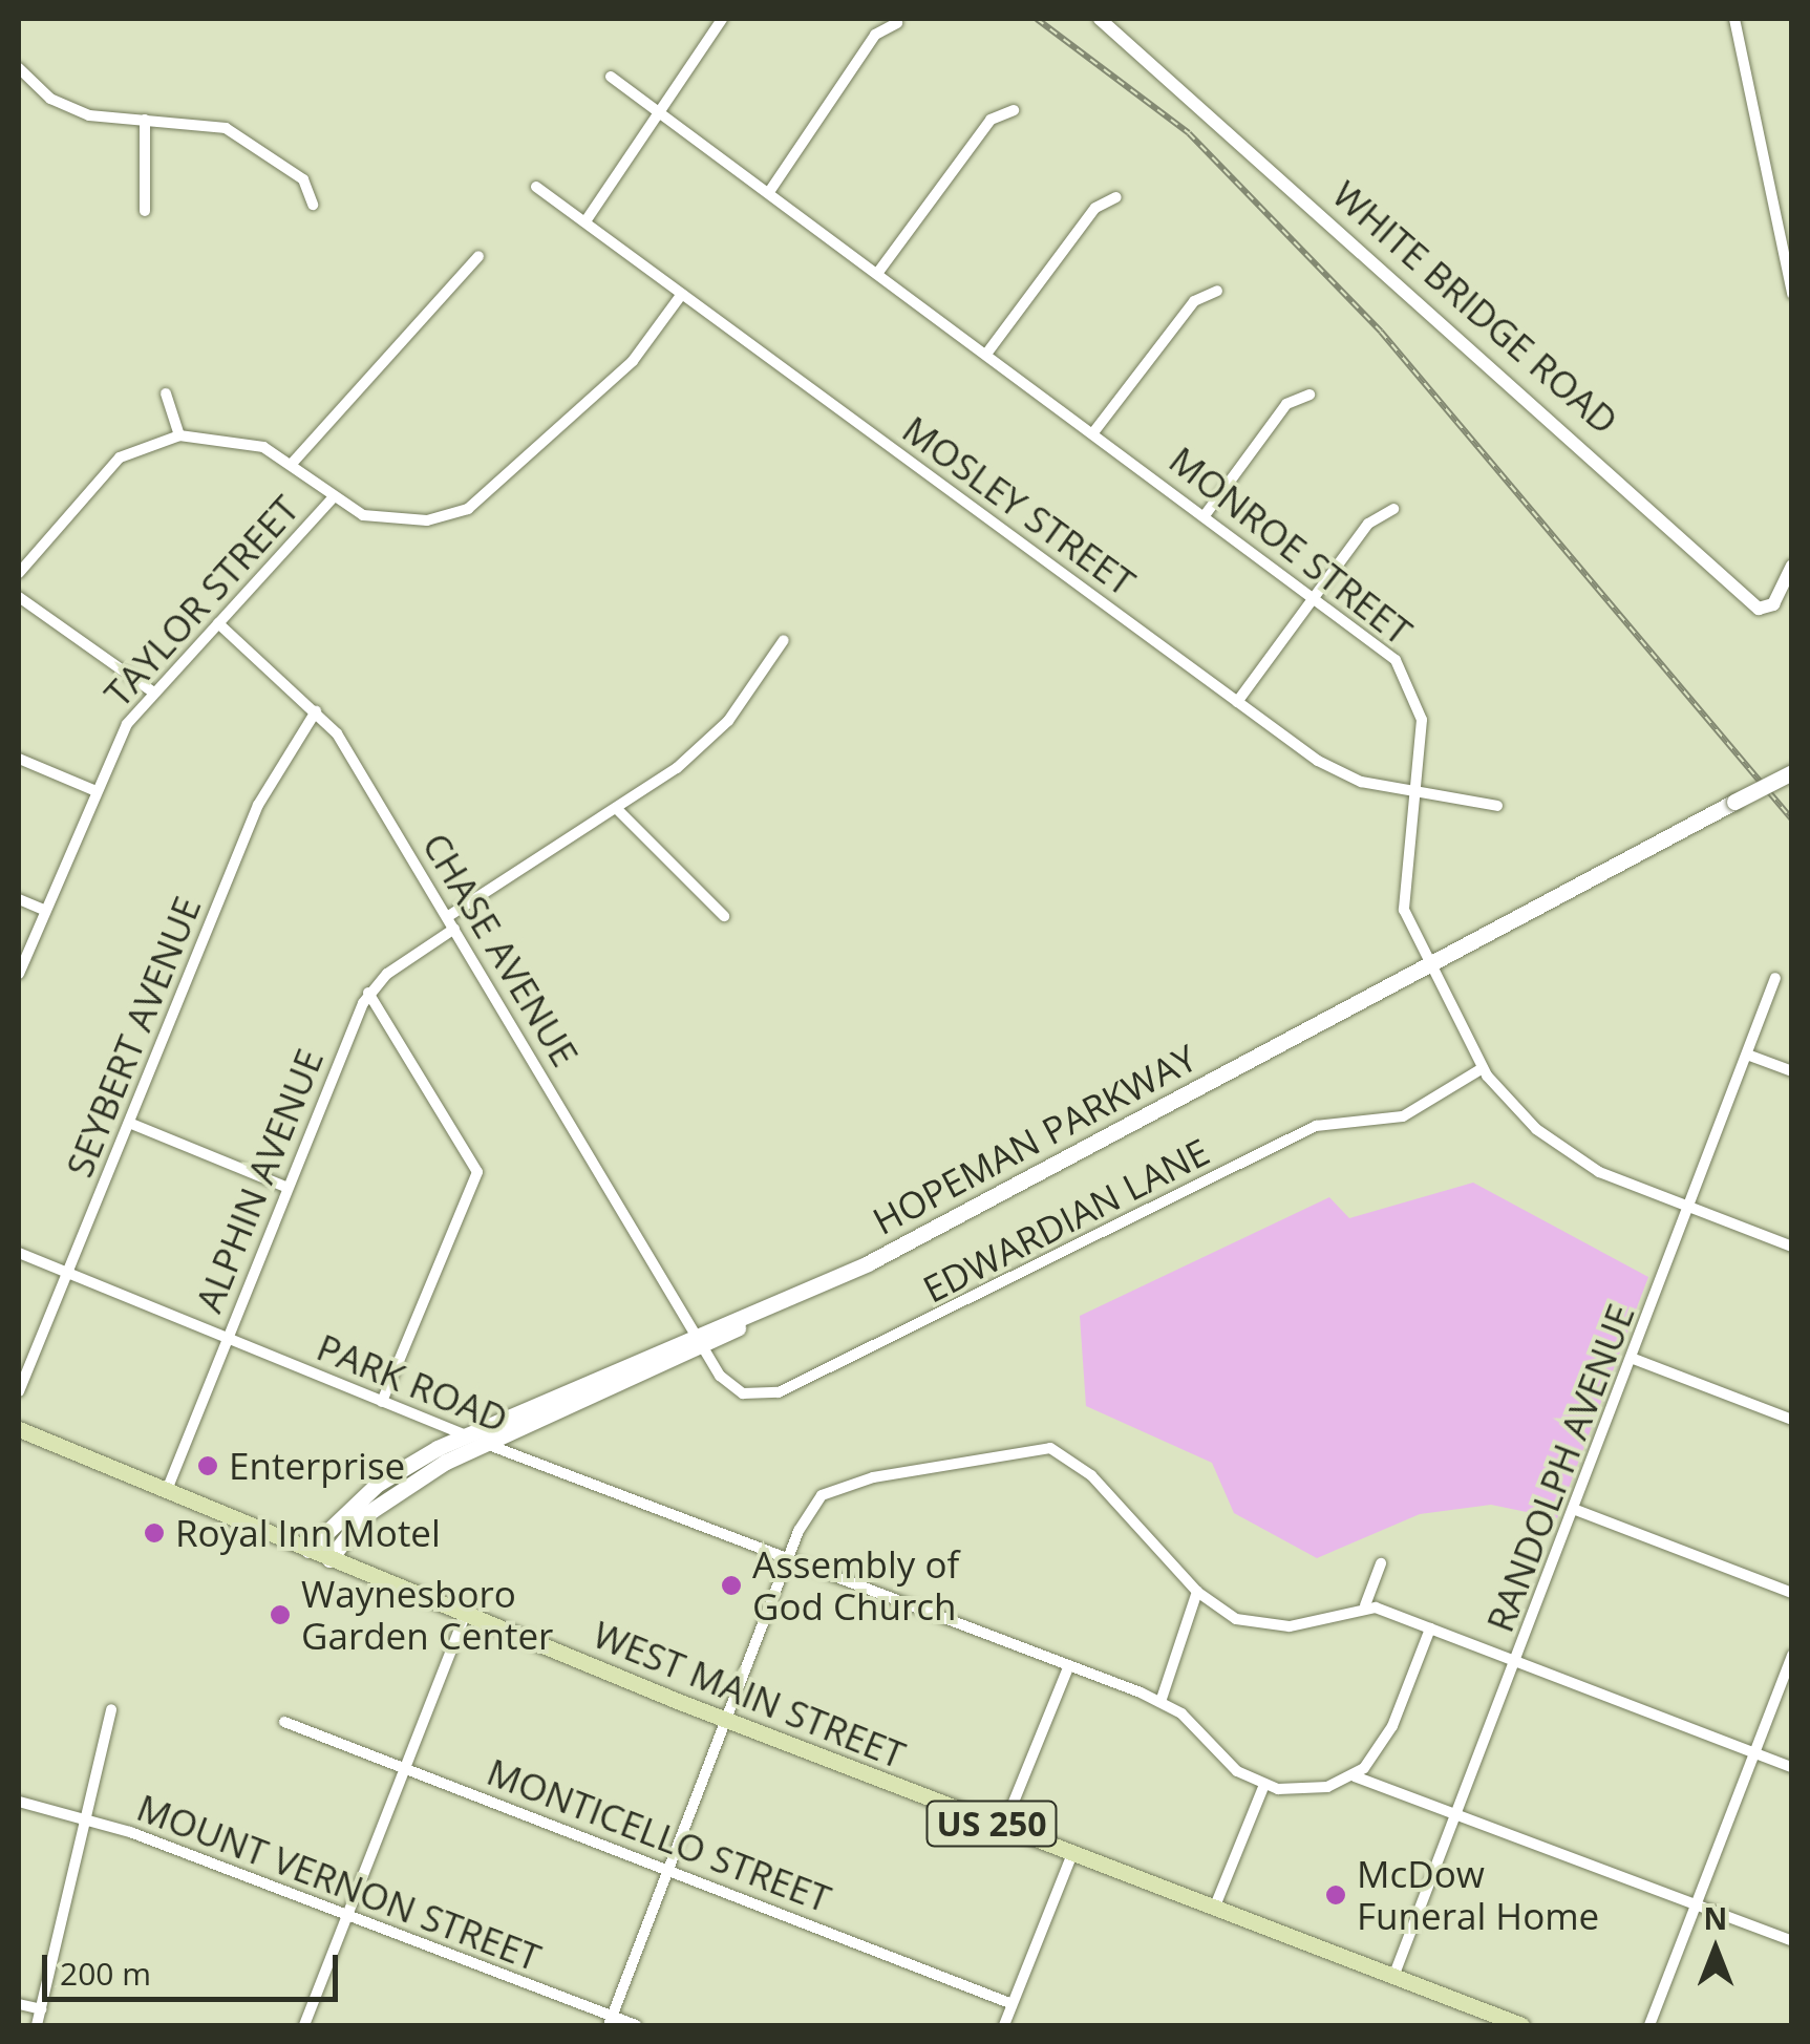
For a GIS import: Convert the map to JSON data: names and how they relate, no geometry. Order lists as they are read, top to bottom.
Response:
{
  "streets": {
    "main road": ["HOPEMAN PARKWAY", "WEST MAIN STREET", "US 250"],
    "street": [
      "WHITE BRIDGE ROAD",
      "MOSLEY STREET",
      "MONROE STREET",
      "TAYLOR STREET",
      "CHASE AVENUE",
      "SEYBERT AVENUE",
      "ALPHIN AVENUE",
      "EDWARDIAN LANE",
      "PARK ROAD",
      "RANDOLPH AVENUE",
      "MONTICELLO STREET",
      "MOUNT VERNON STREET"
    ]
  },
  "crossings": [
    ["MOSLEY STREET", "MONROE STREET"],
    ["MONROE STREET", "HOPEMAN PARKWAY"],
    ["MONROE STREET", "EDWARDIAN LANE"],
    ["MONROE STREET", "RANDOLPH AVENUE"],
    ["TAYLOR STREET", "CHASE AVENUE"],
    ["CHASE AVENUE", "SEYBERT AVENUE"],
    ["CHASE AVENUE", "HOPEMAN PARKWAY"],
    ["CHASE AVENUE", "EDWARDIAN LANE"],
    ["SEYBERT AVENUE", "PARK ROAD"],
    ["HOPEMAN PARKWAY", "EDWARDIAN LANE"],
    ["ALPHIN AVENUE", "PARK ROAD"],
    ["ALPHIN AVENUE", "WEST MAIN STREET"],
    ["RANDOLPH AVENUE", "WEST MAIN STREET"]
  ],
  "places": [
    "Enterprise",
    "Royal Inn Motel",
    "Assembly of God Church",
    "Waynesboro Garden Center",
    "McDow Funeral Home"
  ],
  "scale_bar": "200 m",
  "north": "top"
}
